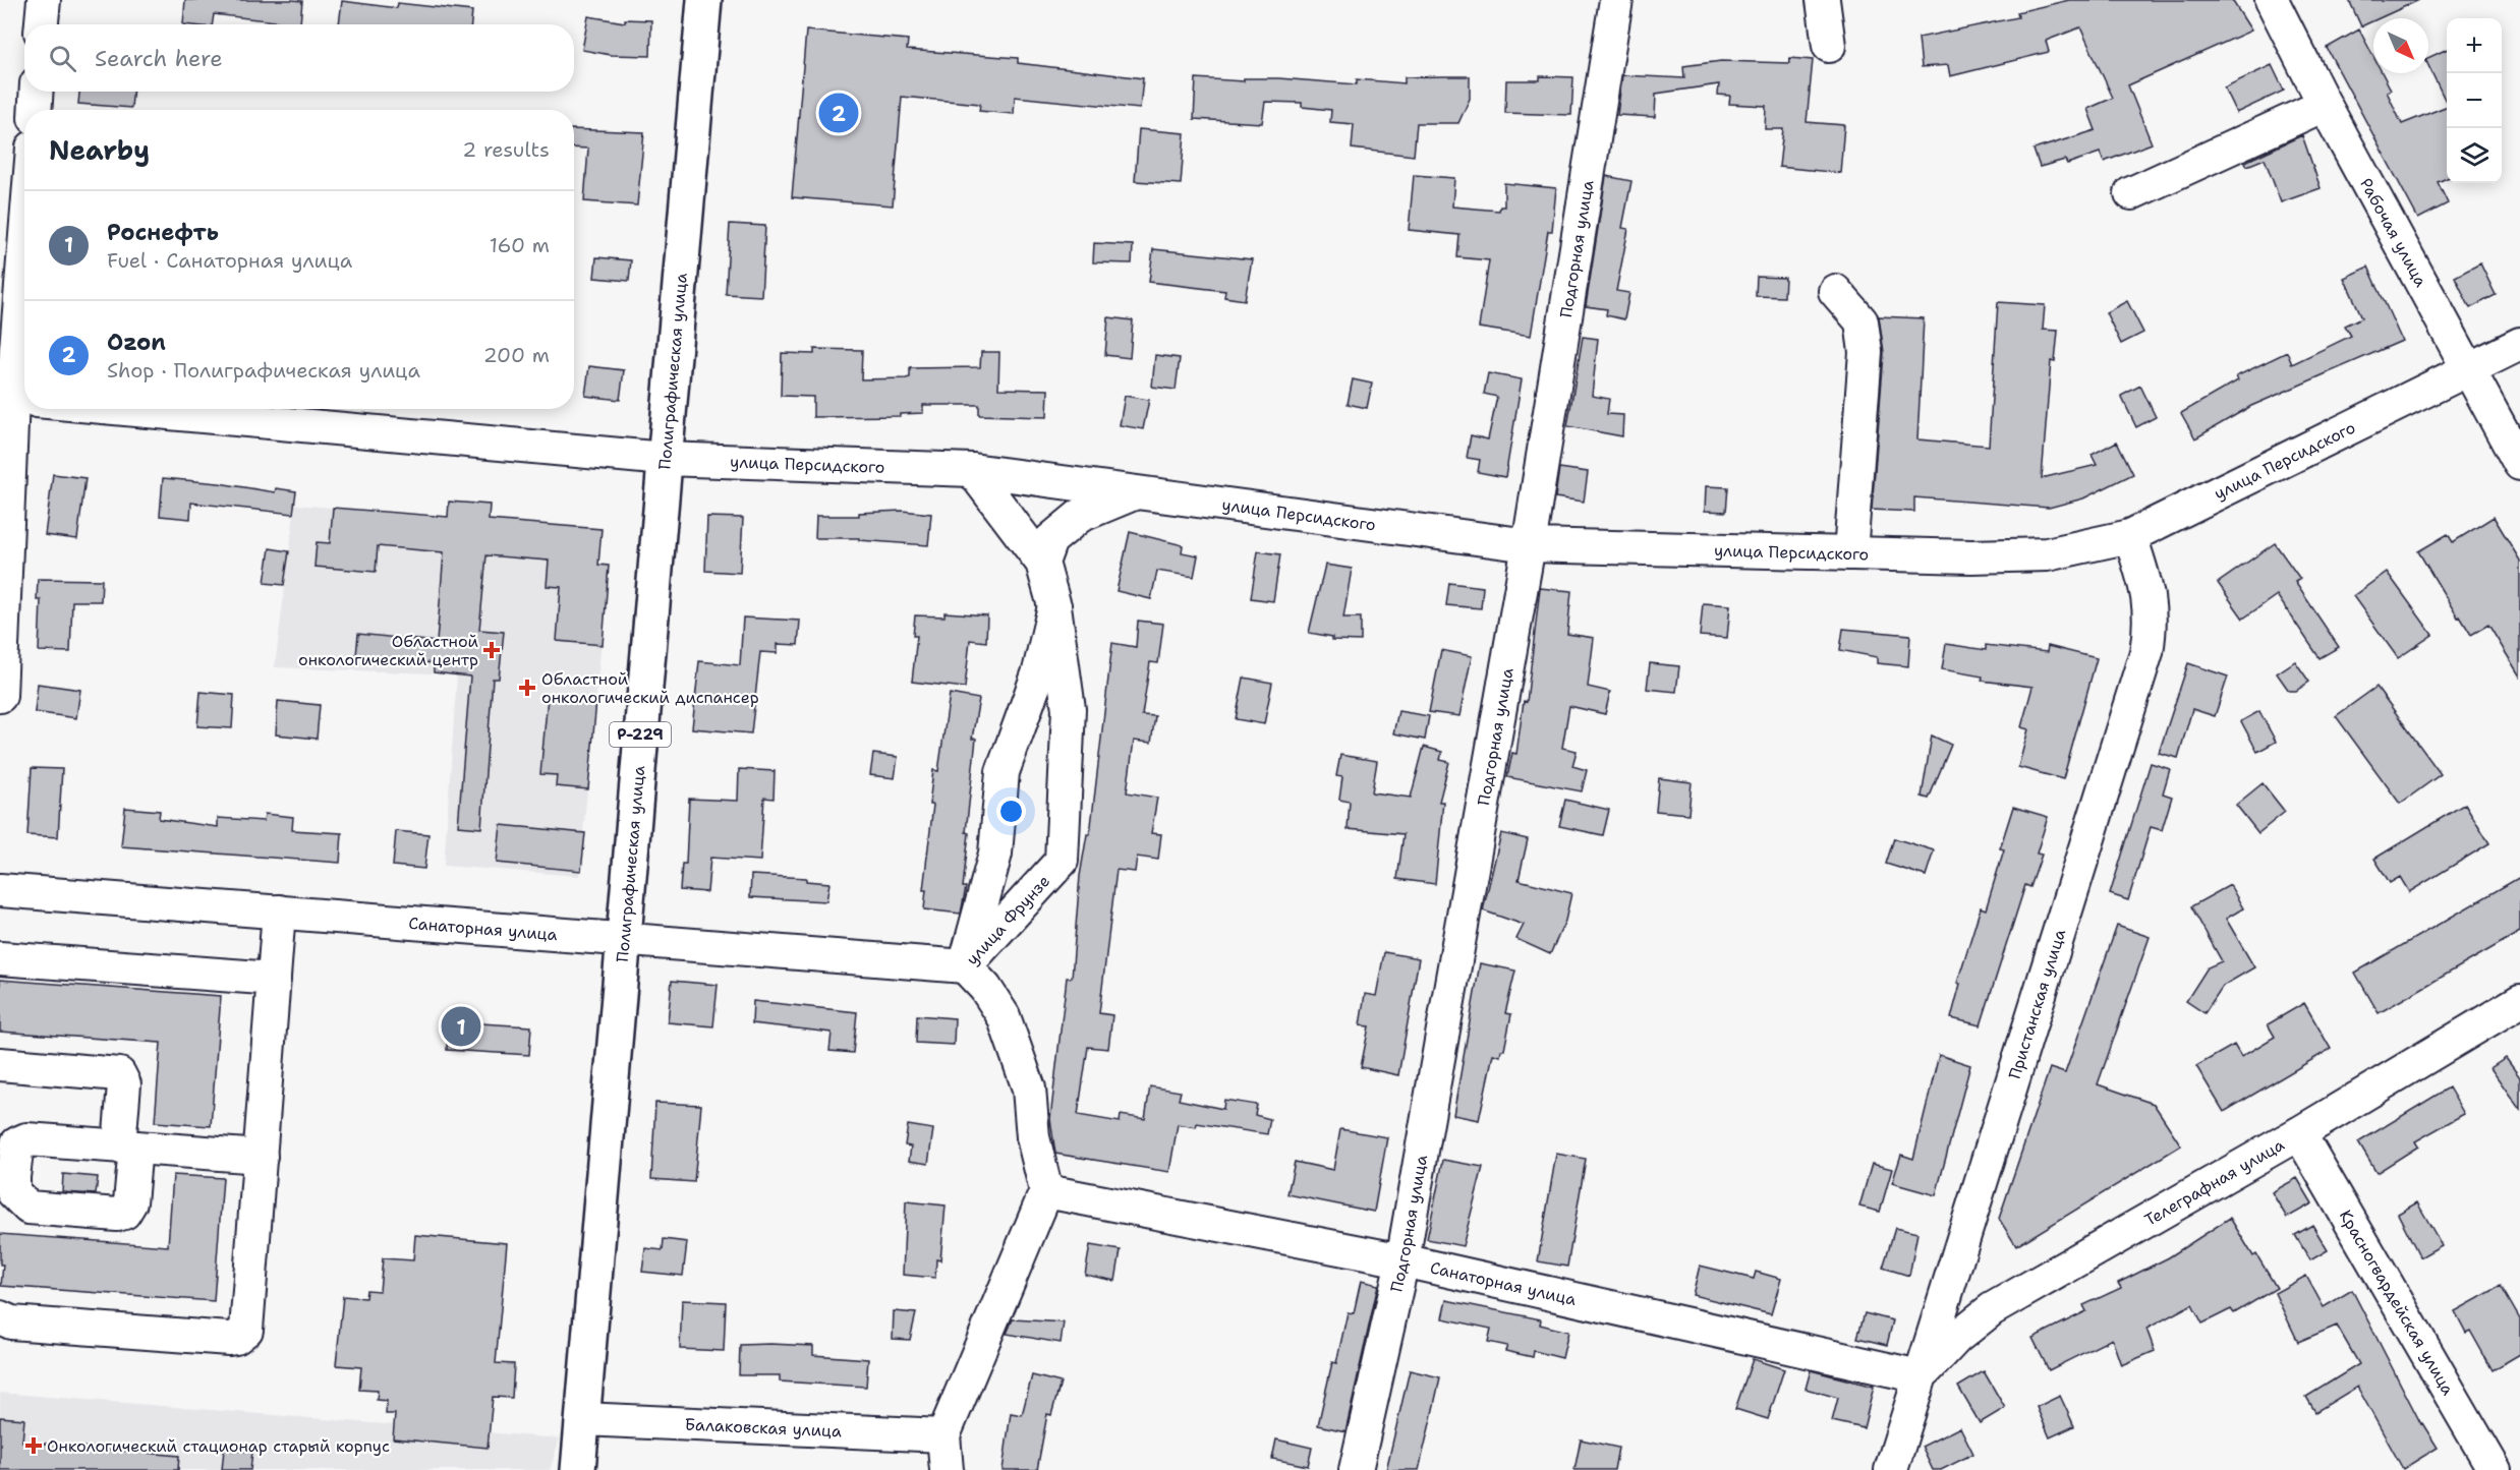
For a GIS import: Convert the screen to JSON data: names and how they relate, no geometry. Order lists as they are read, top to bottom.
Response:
{
  "streets": {
    "main road": ["Полиграфическая улица", "Р-229"],
    "street": [
      "Рабочая улица",
      "Подгорная улица",
      "улица Персидского",
      "улица Фрунзе",
      "Санаторная улица",
      "Пристанская улица",
      "Телеграфная улица",
      "Красногвардейская улица",
      "Балаковская улица"
    ]
  },
  "crossings": [
    ["Рабочая улица", "улица Персидского"],
    ["Подгорная улица", "улица Персидского"],
    ["Подгорная улица", "Санаторная улица"],
    ["Полиграфическая улица", "улица Персидского"],
    ["Полиграфическая улица", "Санаторная улица"],
    ["Полиграфическая улица", "Балаковская улица"],
    ["улица Персидского", "улица Фрунзе"],
    ["улица Персидского", "Пристанская улица"],
    ["улица Фрунзе", "Санаторная улица"],
    ["Санаторная улица", "Пристанская улица"],
    ["Санаторная улица", "Телеграфная улица"],
    ["Пристанская улица", "Телеграфная улица"],
    ["Телеграфная улица", "Красногвардейская улица"]
  ],
  "places": {
    "health": ["Областной онкологический центр", "Областной онкологический диспансер", "Онкологический стационар старый корпус"]
  },
  "north": "bottom right",
  "page": {
    "map_buttons": ["+", "−"],
    "search": "Search here",
    "pins": ["2", "1"],
    "heading": ["Nearby", "2 results"],
    "list": [
      {
        "mark": "1",
        "name": "Роснефть",
        "note": "Fuel · Санаторная улица",
        "value": "160 m"
      },
      {
        "mark": "2",
        "name": "Ozon",
        "note": "Shop · Полиграфическая улица",
        "value": "200 m"
      }
    ]
  }
}
